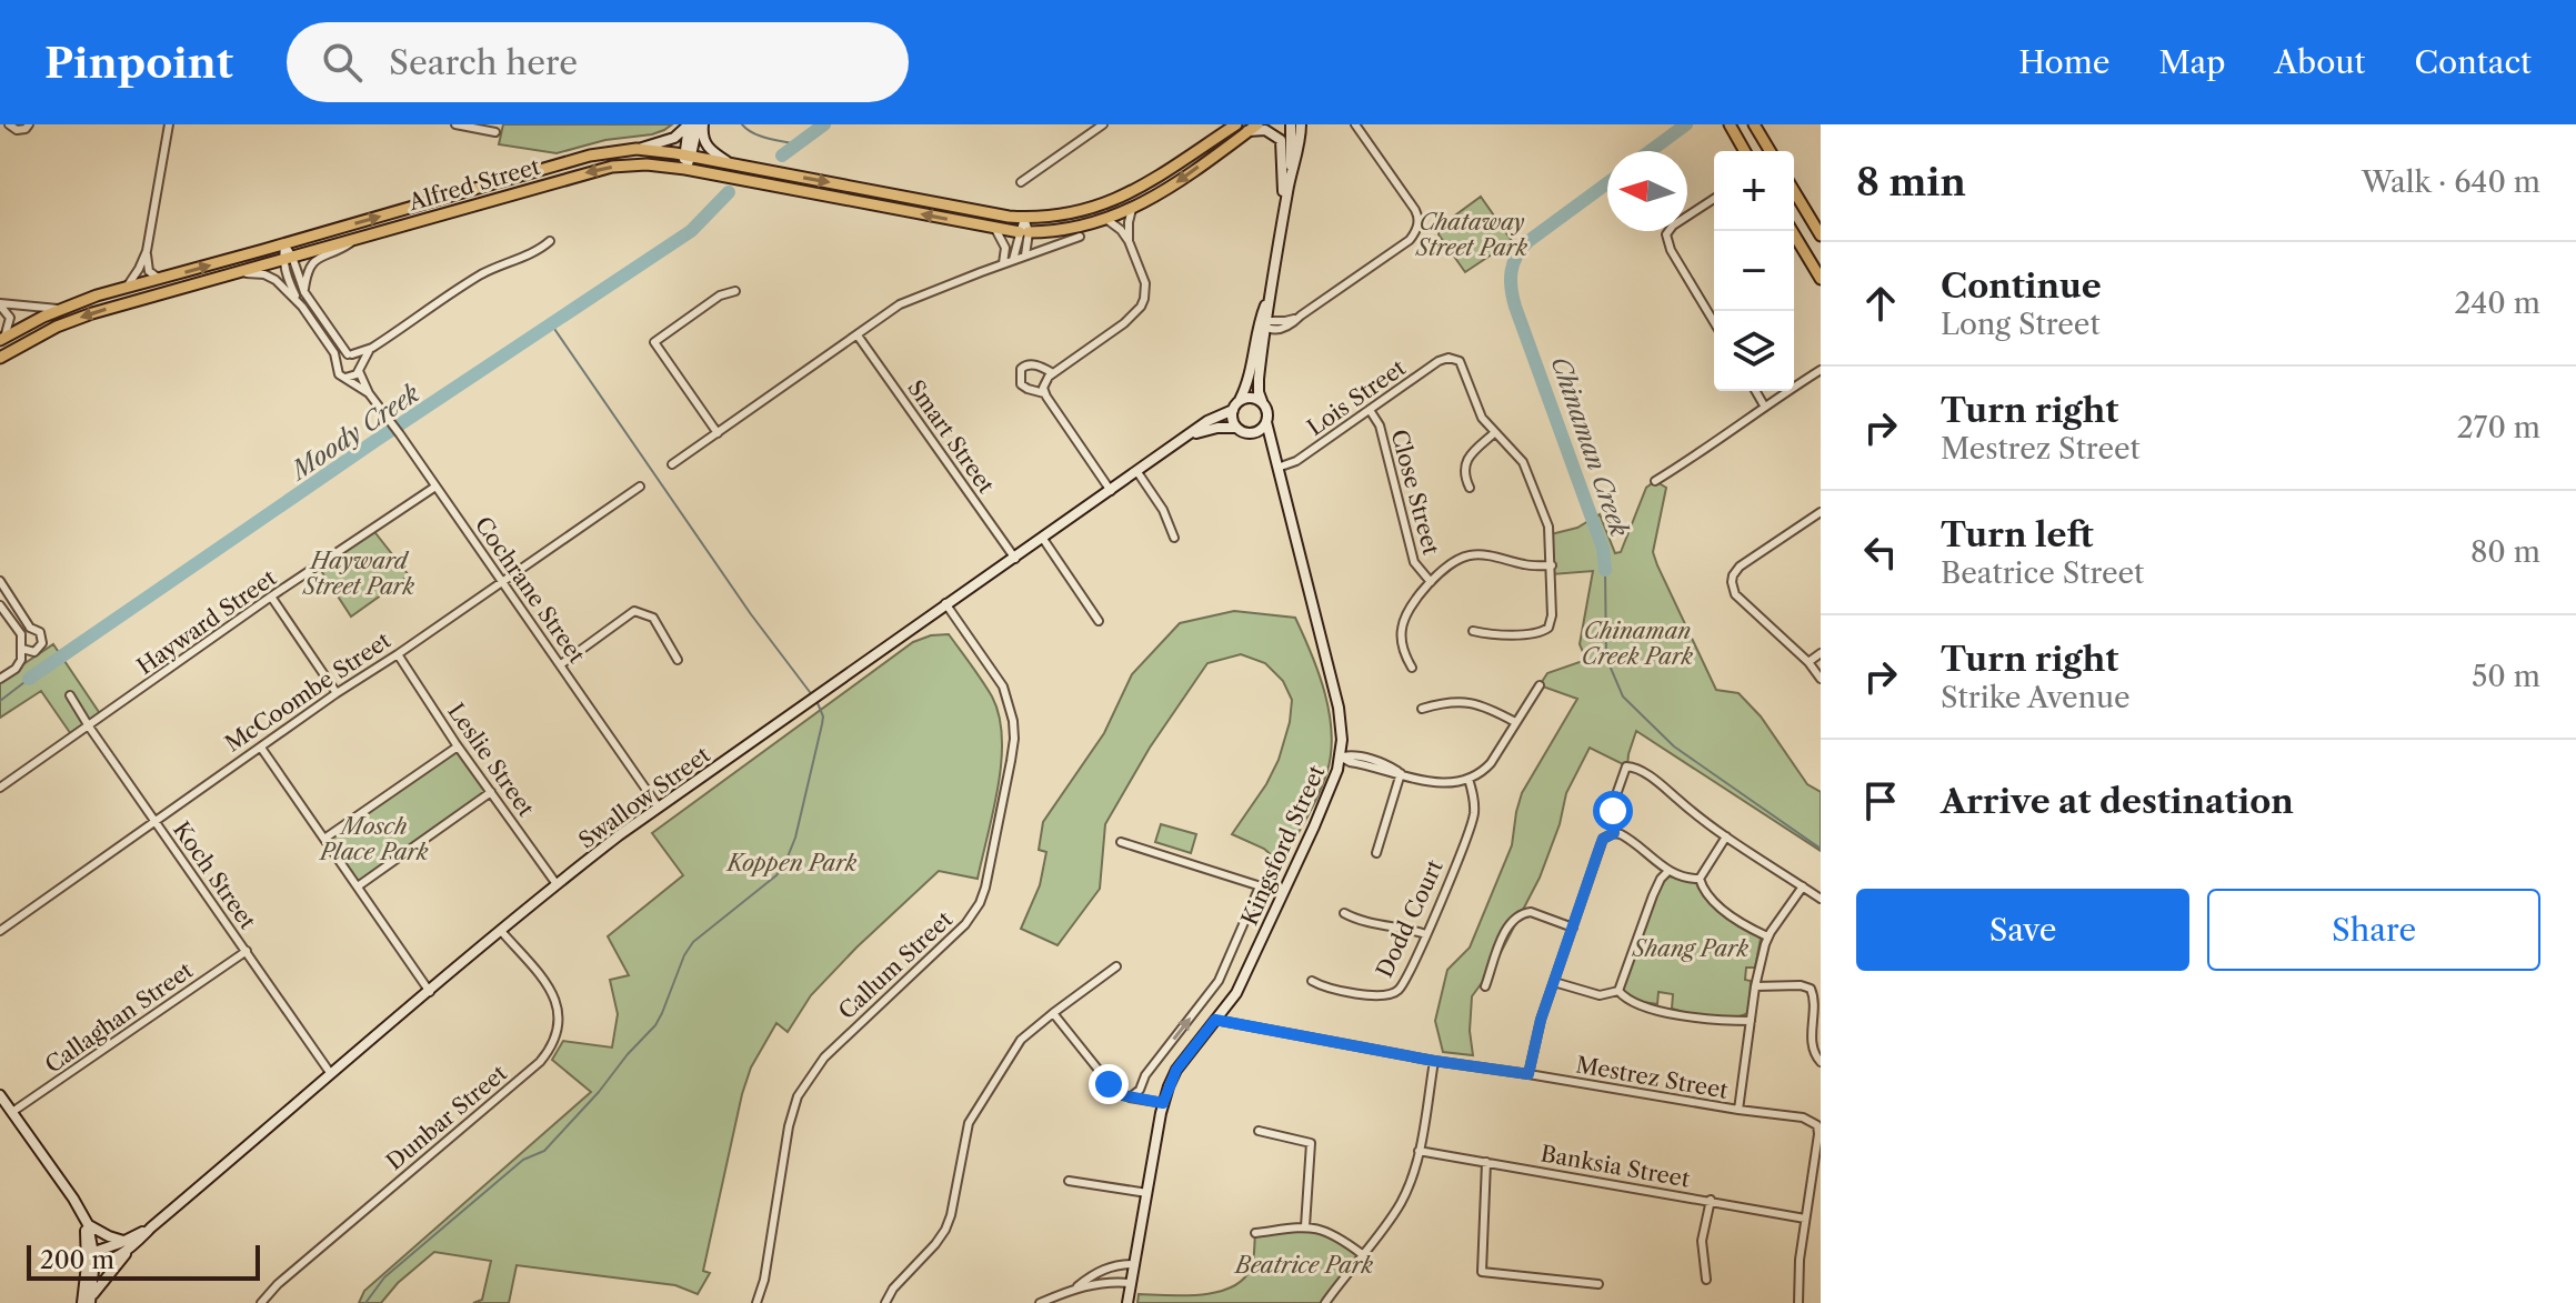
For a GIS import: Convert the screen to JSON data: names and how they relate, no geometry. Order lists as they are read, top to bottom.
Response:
{
  "streets": {
    "main road": ["Alfred Street"],
    "street": [
      "Lois Street",
      "Smart Street",
      "Close Street",
      "Cochrane Street",
      "Hayward Street",
      "McCoombe Street",
      "Leslie Street",
      "Swallow Street",
      "Kingsford Street",
      "Koch Street",
      "Dodd Court",
      "Callum Street",
      "Callaghan Street",
      "Mestrez Street",
      "Dunbar Street",
      "Banksia Street"
    ]
  },
  "crossings": [
    ["Lois Street", "Close Street"],
    ["Lois Street", "Kingsford Street"],
    ["Smart Street", "Swallow Street"],
    ["Cochrane Street", "Hayward Street"],
    ["Cochrane Street", "McCoombe Street"],
    ["Cochrane Street", "Swallow Street"],
    ["Hayward Street", "Koch Street"],
    ["McCoombe Street", "Leslie Street"],
    ["McCoombe Street", "Koch Street"],
    ["Leslie Street", "Swallow Street"],
    ["Swallow Street", "Kingsford Street"],
    ["Swallow Street", "Koch Street"],
    ["Swallow Street", "Callum Street"],
    ["Swallow Street", "Dunbar Street"],
    ["Kingsford Street", "Mestrez Street"],
    ["Koch Street", "Callaghan Street"],
    ["Mestrez Street", "Banksia Street"]
  ],
  "water": ["Moody Creek", "Chinaman Creek"],
  "parks": [
    "Chataway Street Park",
    "Hayward Street Park",
    "Chinaman Creek Park",
    "Mosch Place Park",
    "Koppen Park",
    "Shang Park",
    "Beatrice Park"
  ],
  "scale_bar": "200 m",
  "north": "left",
  "page": {
    "header": "Pinpoint",
    "search": "Search here",
    "nav": [
      "Home",
      "Map",
      "About",
      "Contact"
    ],
    "heading": ["8 min", "Walk · 640 m"],
    "map_buttons": ["+", "−"],
    "list": [
      ["Continue", "Long Street", "240 m"],
      ["Turn right", "Mestrez Street", "270 m"],
      ["Turn left", "Beatrice Street", "80 m"],
      ["Turn right", "Strike Avenue", "50 m"],
      "Arrive at destination"
    ],
    "buttons": ["Save", "Share"],
    "scale": "200 m"
  }
}
